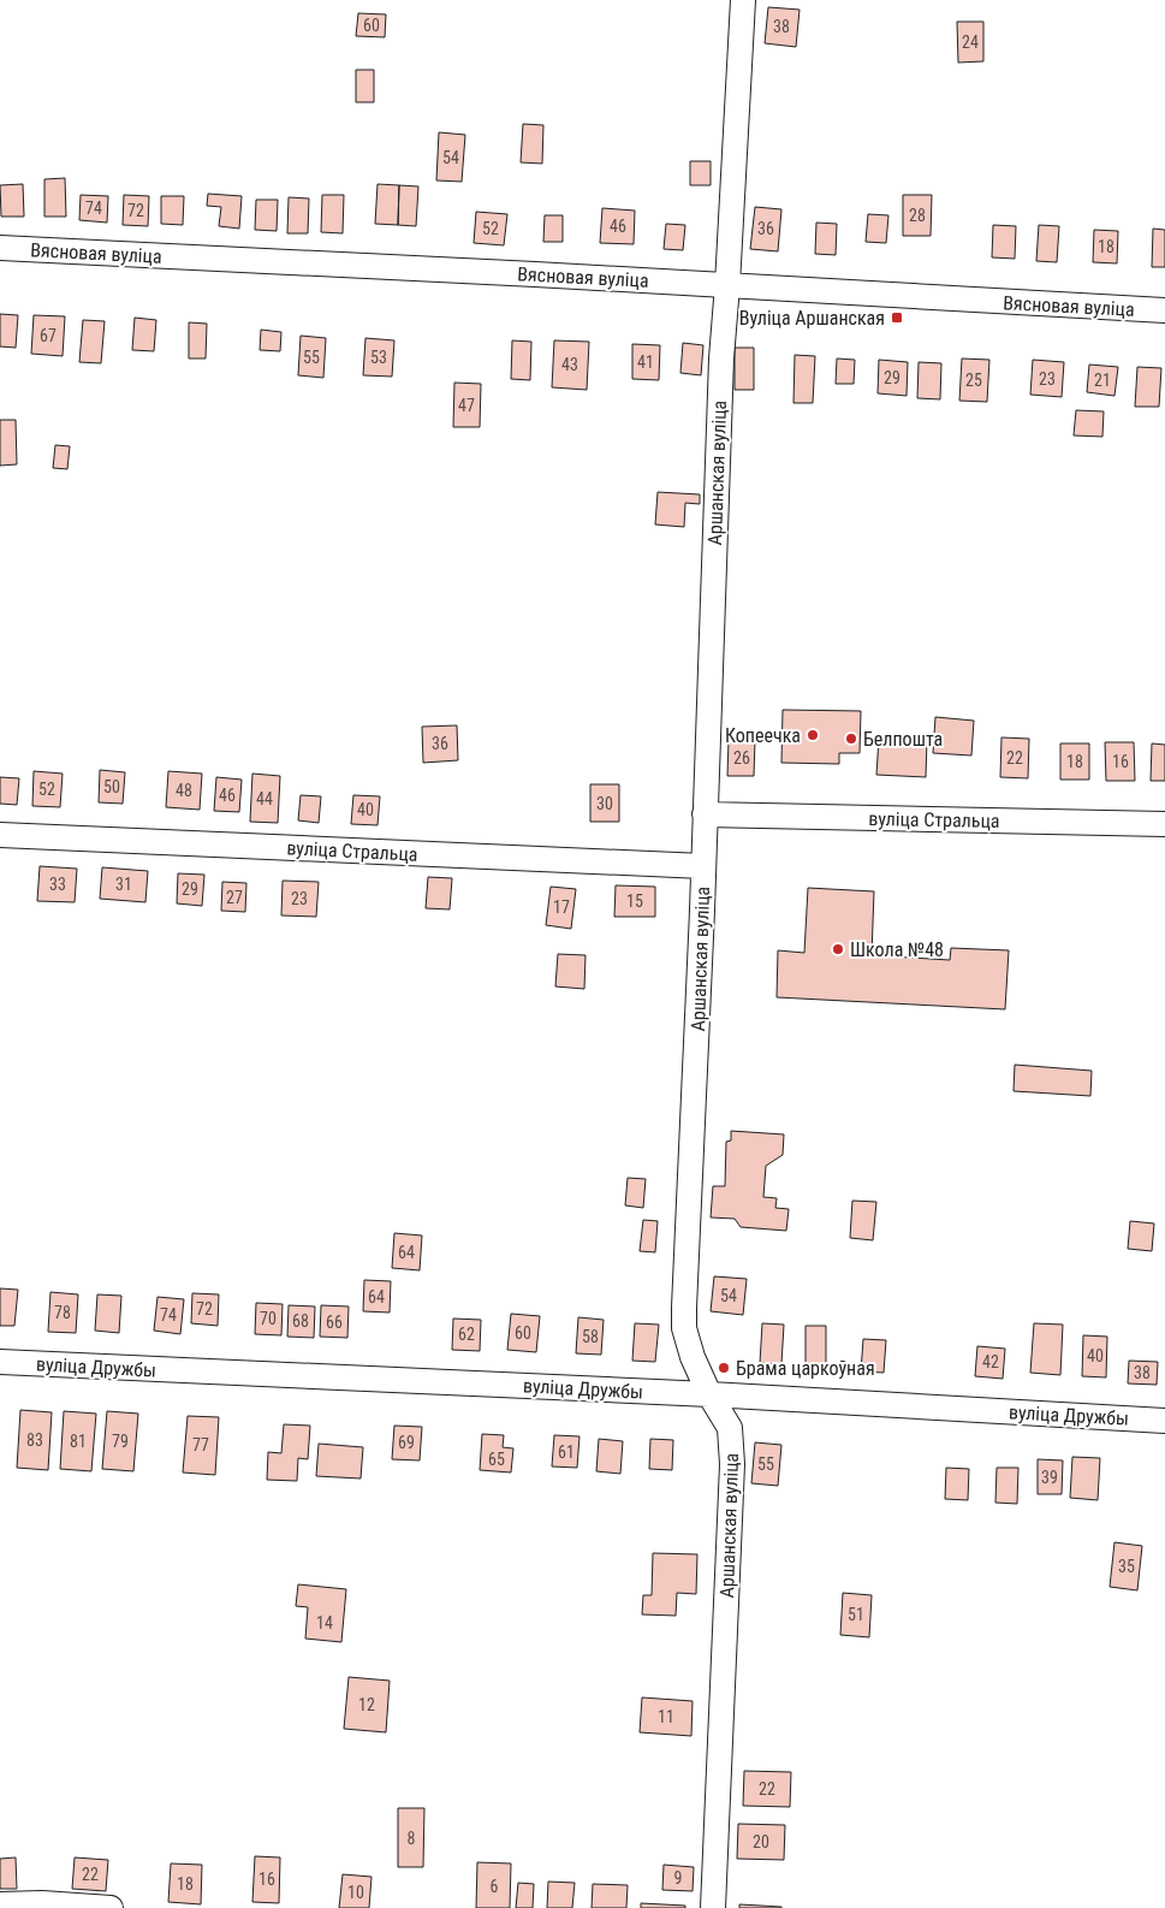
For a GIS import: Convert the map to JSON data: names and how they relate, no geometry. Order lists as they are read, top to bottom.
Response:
{
  "streets": {
    "street": [
      "Вясновая вуліца",
      "Аршанская вуліца",
      "вуліца Стральца",
      "вуліца Дружбы"
    ]
  },
  "crossings": [
    ["Вясновая вуліца", "Аршанская вуліца"],
    ["Аршанская вуліца", "вуліца Стральца"],
    ["Аршанская вуліца", "вуліца Дружбы"]
  ],
  "places": {
    "transit": ["Вуліца Аршанская"],
    "other": [
      "Копеечка",
      "Белпошта",
      "Школа №48",
      "Брама царкоўная"
    ]
  },
  "house_numbers": [
    "60",
    "38",
    "24",
    "54",
    "74",
    "72",
    "28",
    "46",
    "52",
    "36",
    "18",
    "67",
    "55",
    "53",
    "41",
    "43",
    "29",
    "23",
    "25",
    "21",
    "47",
    "36",
    "26",
    "22",
    "18",
    "16",
    "50",
    "52",
    "48",
    "46",
    "44",
    "30",
    "40",
    "33",
    "31",
    "29",
    "27",
    "23",
    "15",
    "17",
    "64",
    "54",
    "64",
    "72",
    "78",
    "74",
    "70",
    "68",
    "66",
    "60",
    "62",
    "58",
    "40",
    "42",
    "38",
    "83",
    "81",
    "79",
    "69",
    "77",
    "61",
    "65",
    "55",
    "39",
    "35",
    "51",
    "14",
    "12",
    "11",
    "22",
    "8",
    "20",
    "22",
    "9",
    "16",
    "18",
    "6",
    "10"
  ]
}
